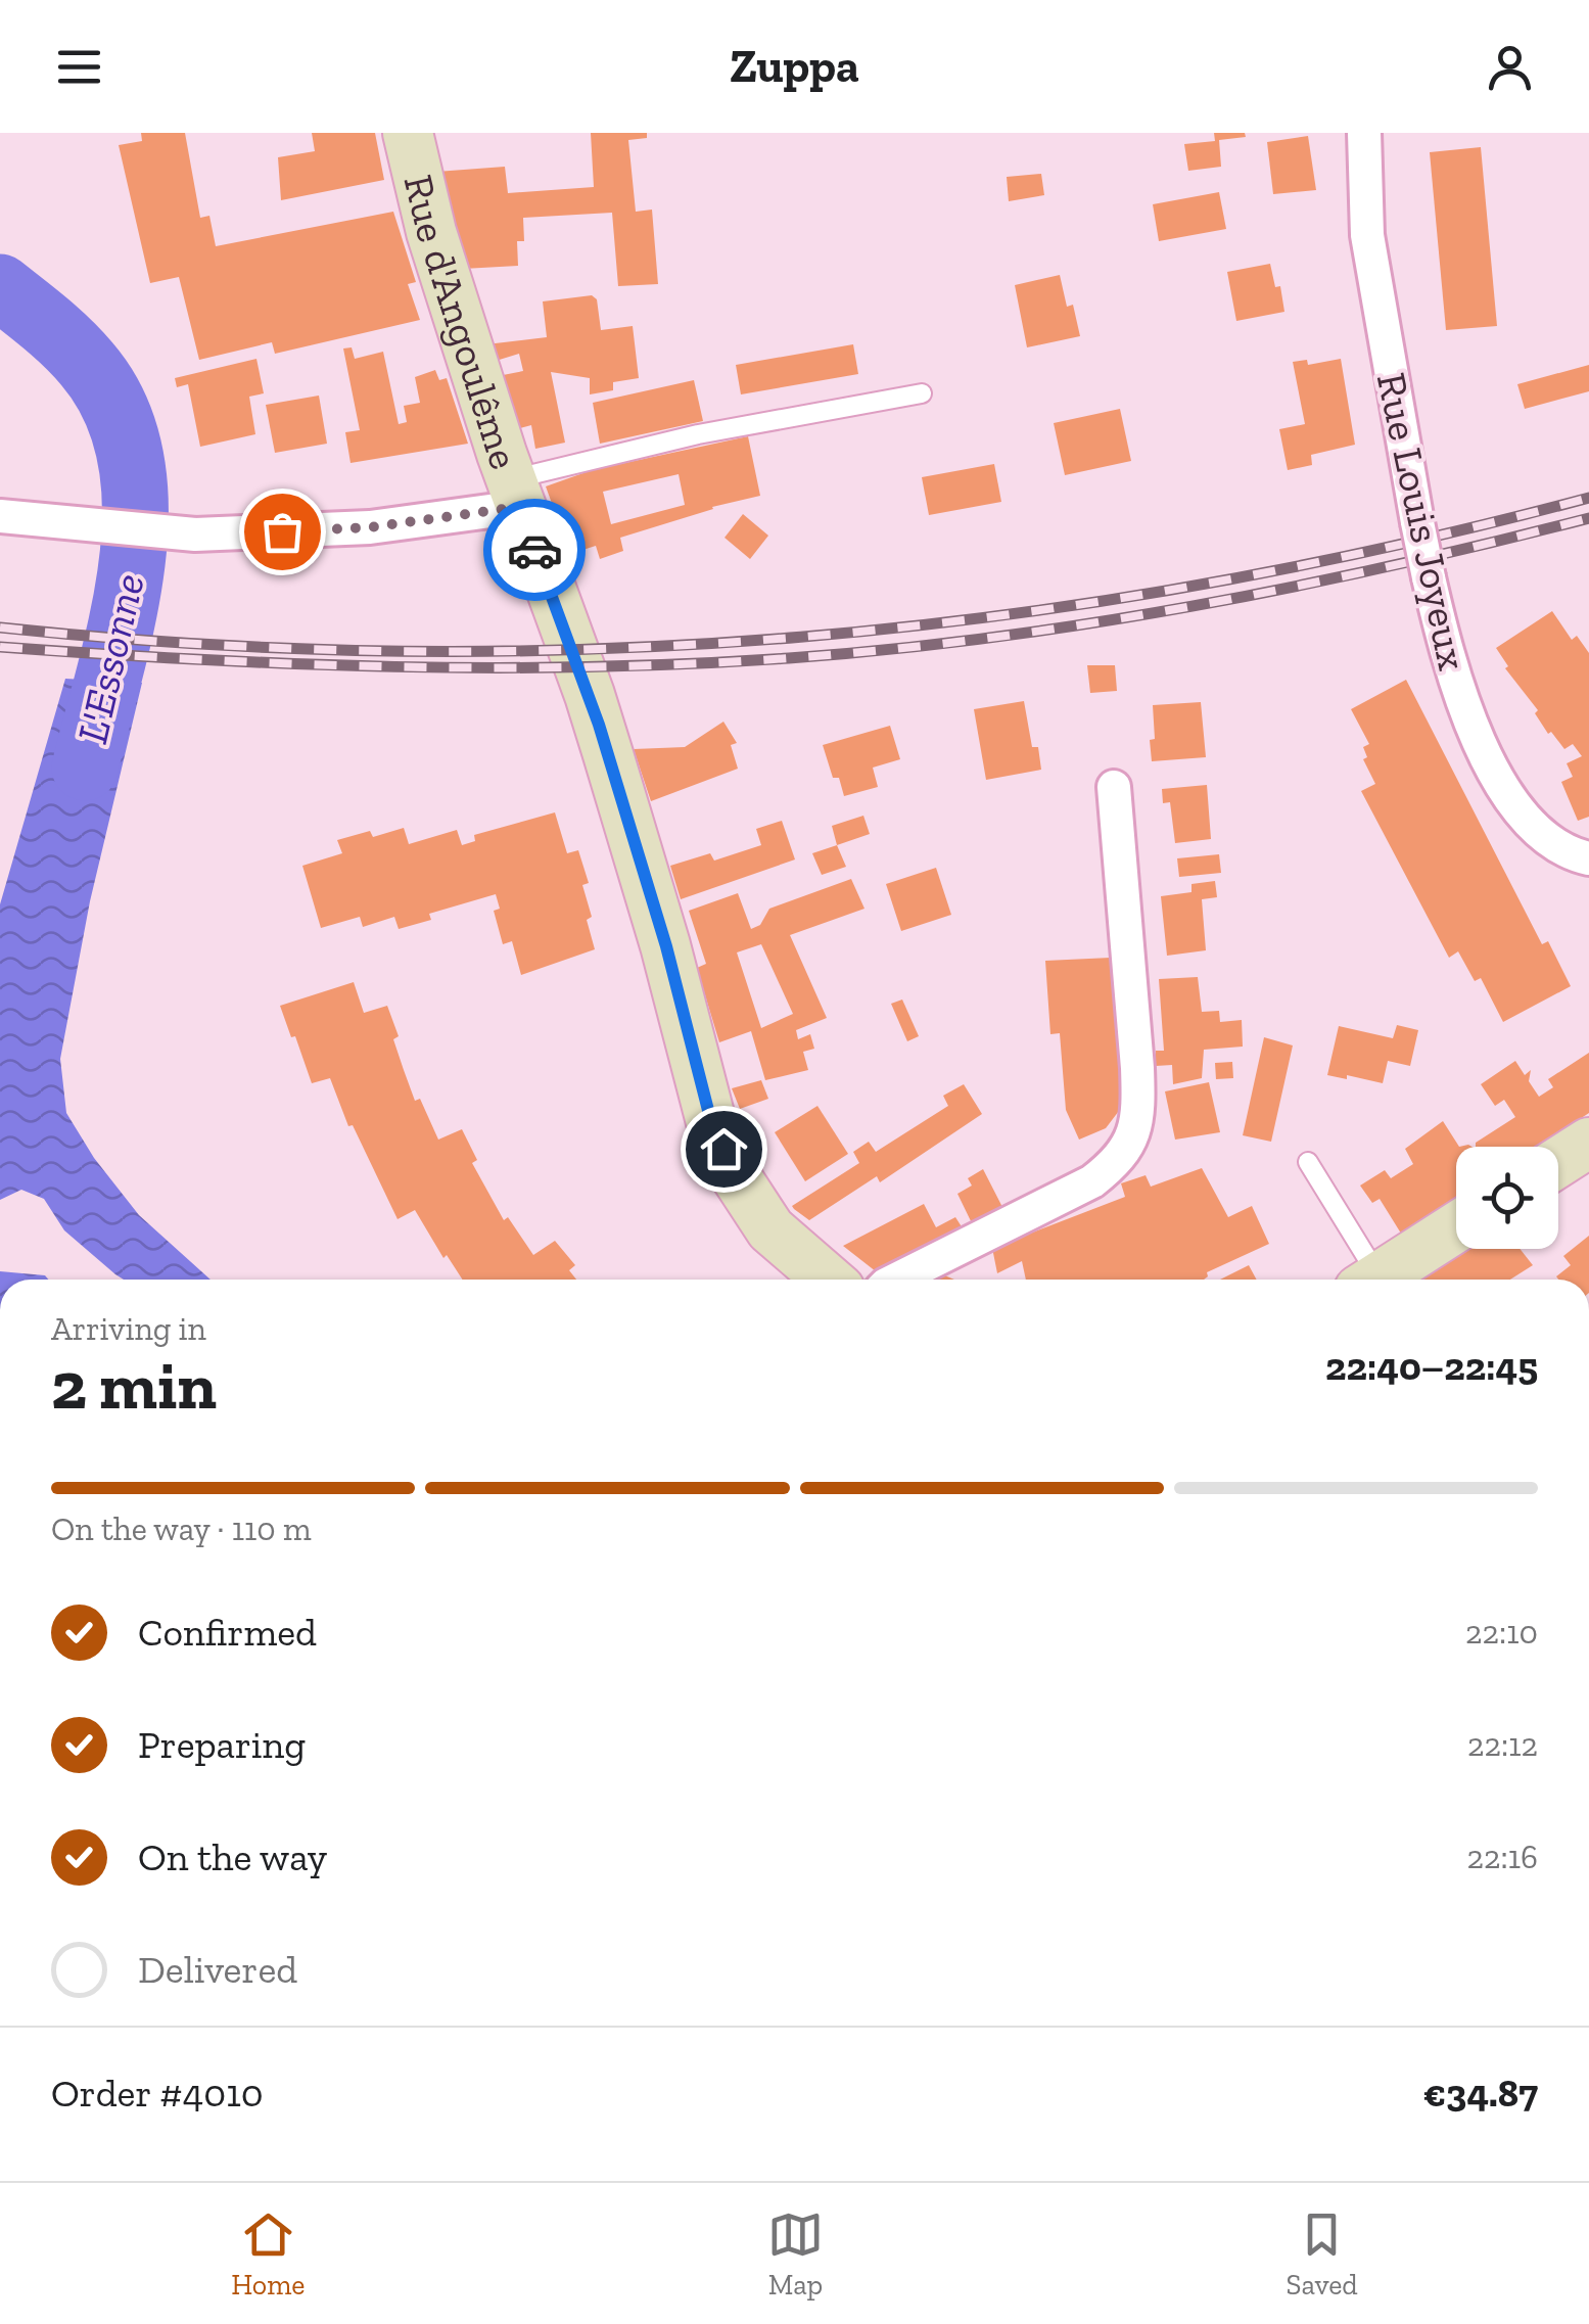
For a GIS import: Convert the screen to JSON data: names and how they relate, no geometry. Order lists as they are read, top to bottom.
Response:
{
  "streets": {
    "street": ["Rue d'Angoulême", "Rue Louis Joyeux"]
  },
  "water": ["L'Essonne"],
  "page": {
    "header": "Zuppa",
    "heading": ["2 min", "Arriving in", "22:40–22:45"],
    "panel": ["Order #4010", "€34.87"],
    "bar": "On the way · 110 m",
    "list": [
      ["Confirmed", "22:10"],
      ["Preparing", "22:12"],
      ["On the way", "22:16"],
      "Delivered"
    ],
    "tabs": ["Home", "Map", "Saved"]
  }
}
